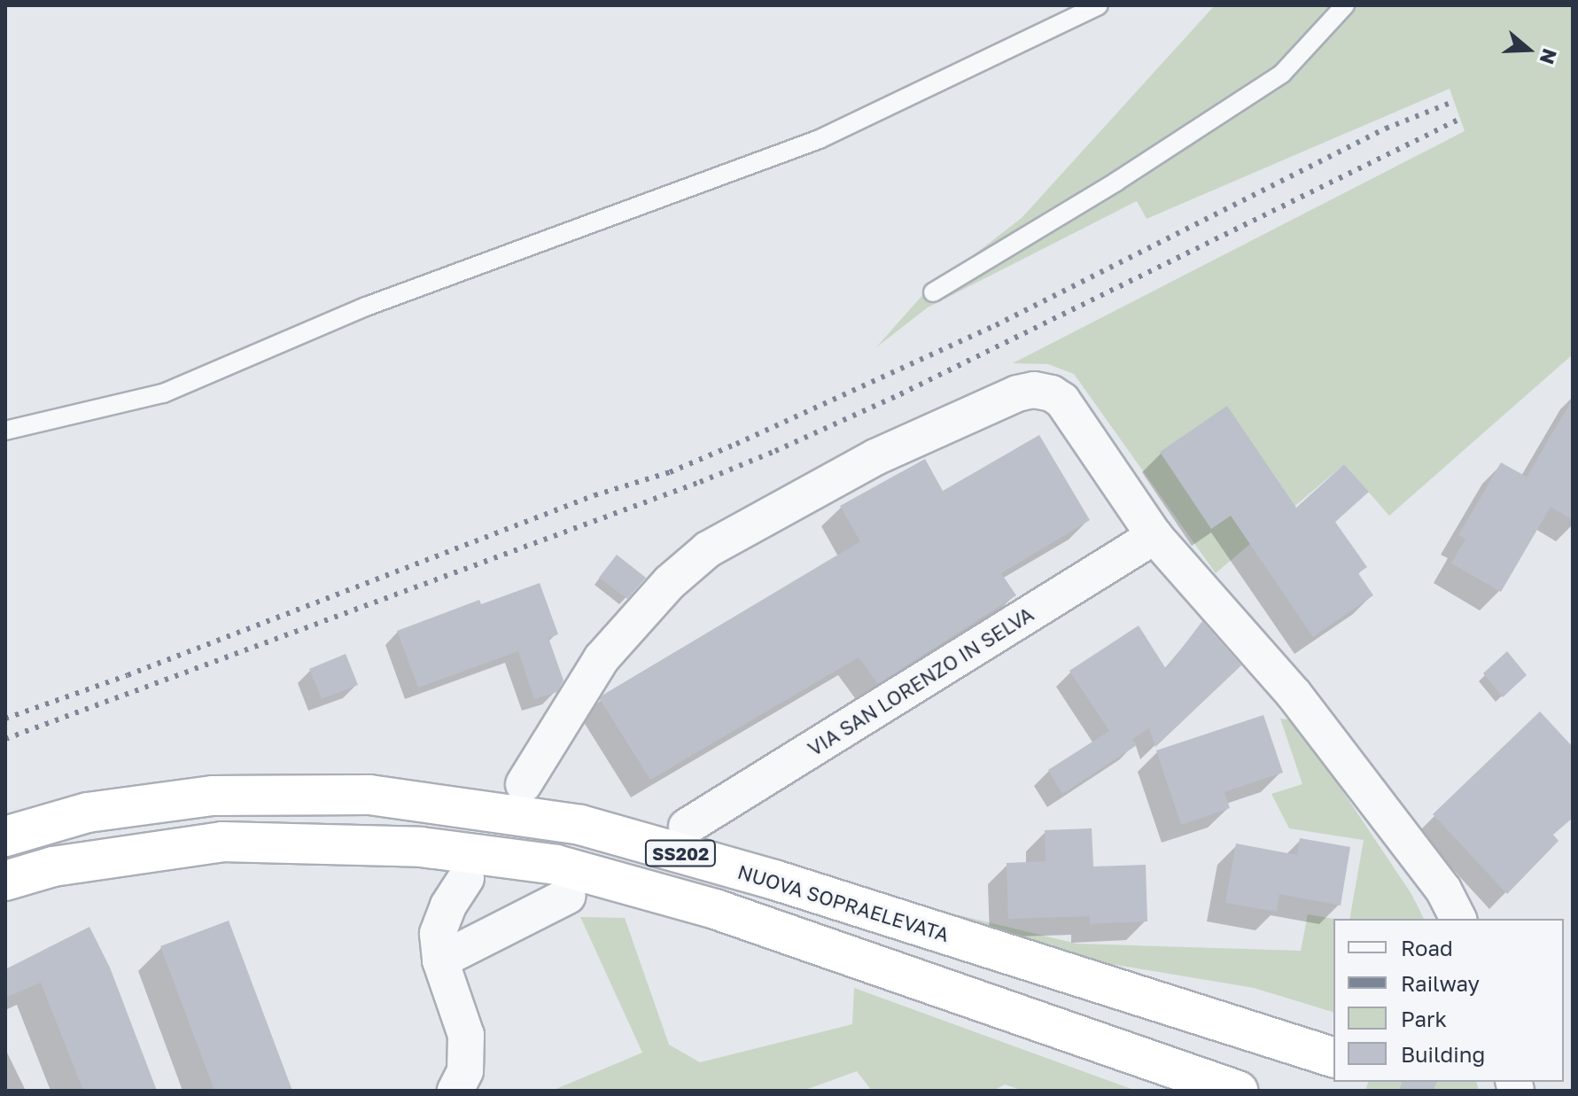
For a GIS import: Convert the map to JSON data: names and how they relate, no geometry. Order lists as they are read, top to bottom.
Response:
{
  "streets": {
    "highway": ["SS202", "NUOVA SOPRAELEVATA"],
    "street": ["VIA SAN LORENZO IN SELVA"]
  },
  "legend": [
    "Road",
    "Railway",
    "Park",
    "Building"
  ],
  "north": "right"
}
